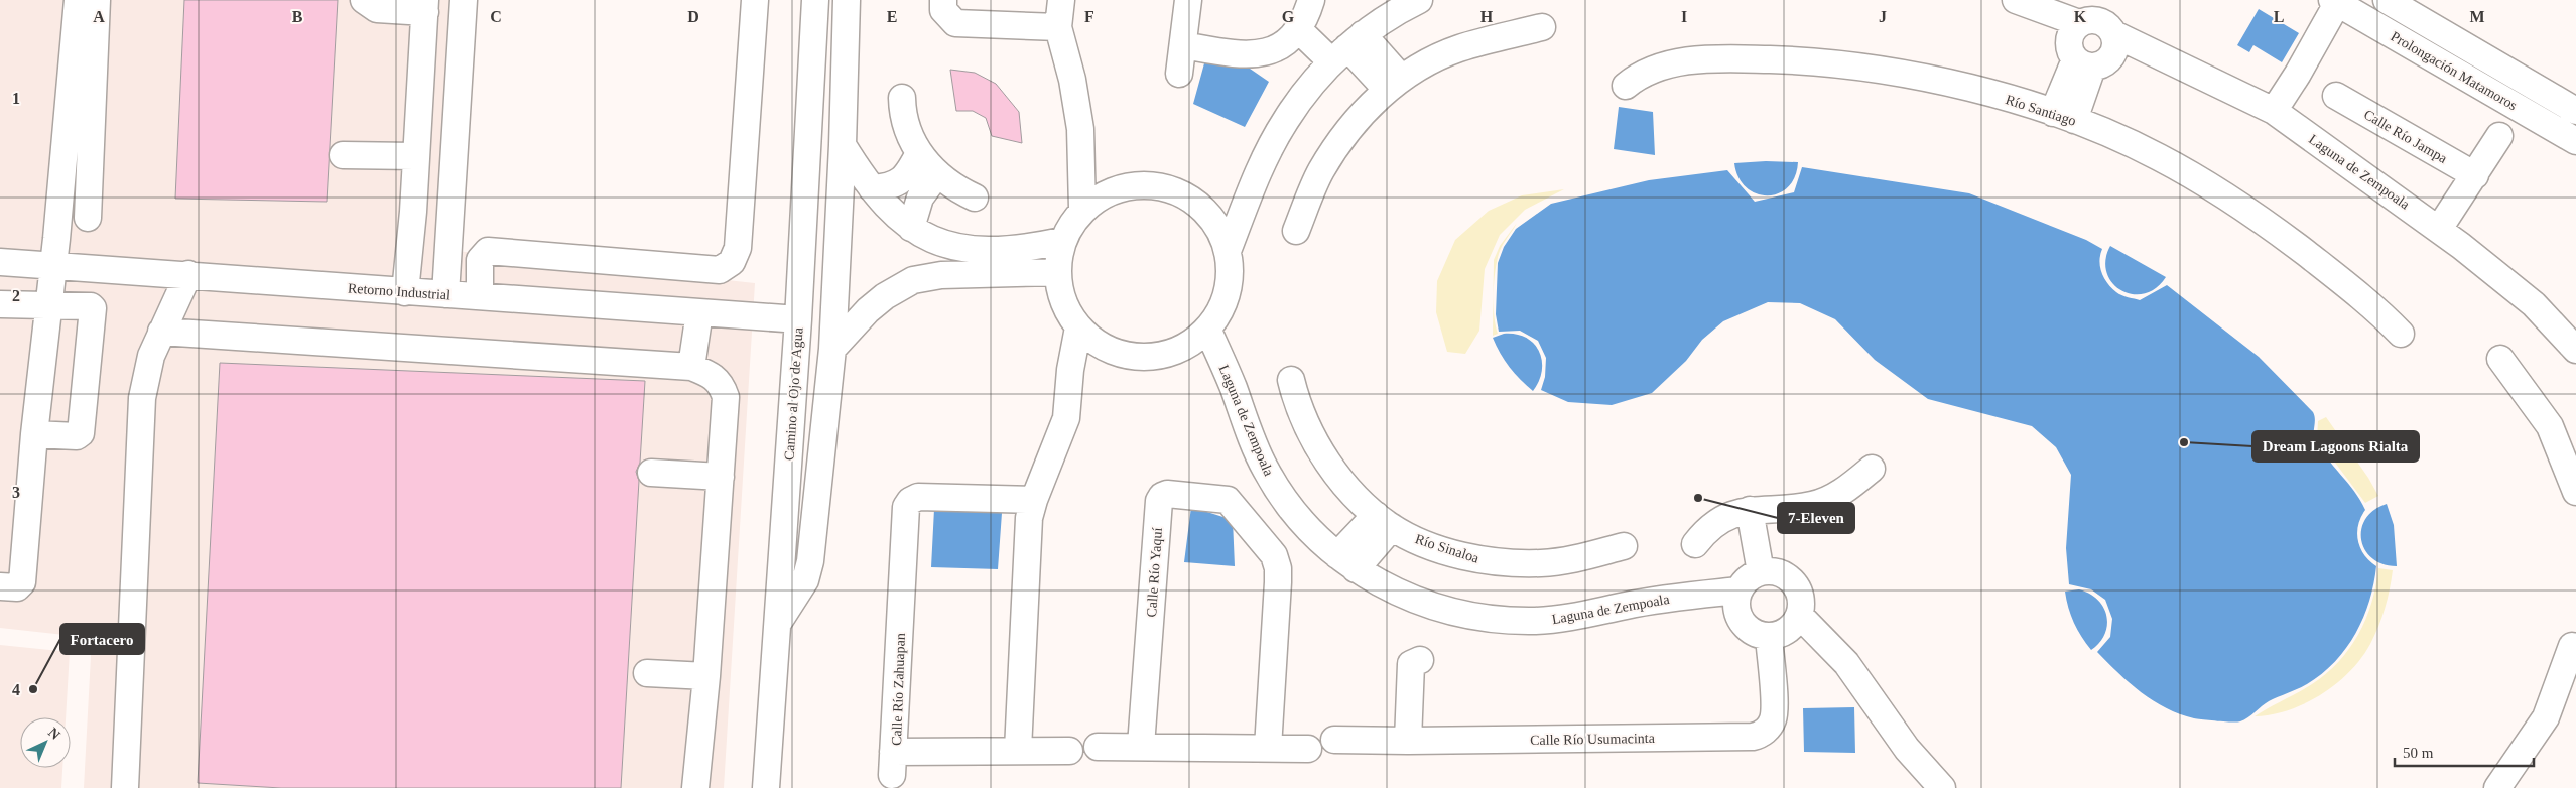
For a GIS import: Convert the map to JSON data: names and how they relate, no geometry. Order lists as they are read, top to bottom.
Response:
{
  "streets": {
    "street": [
      "Prolongación Matamoros",
      "Río Santiago",
      "Calle Río Jampa",
      "Laguna de Zempoala",
      "Retorno Industrial",
      "Camino al Ojo de Agua",
      "Río Sinaloa",
      "Calle Río Yaquí",
      "Calle Río Zahuapan",
      "Calle Río Usumacinta"
    ]
  },
  "crossings": [
    ["Laguna de Zempoala", "Calle Río Usumacinta"],
    ["Retorno Industrial", "Camino al Ojo de Agua"]
  ],
  "places": ["Dream Lagoons Rialta", "7-Eleven", "Fortacero"],
  "scale_bar": "50 m",
  "north": "top right",
  "grid": {
    "columns": [
      "A",
      "B",
      "C",
      "D",
      "E",
      "F",
      "G",
      "H",
      "I",
      "J",
      "K",
      "L",
      "M"
    ],
    "rows": [
      "1",
      "2",
      "3",
      "4"
    ]
  }
}
